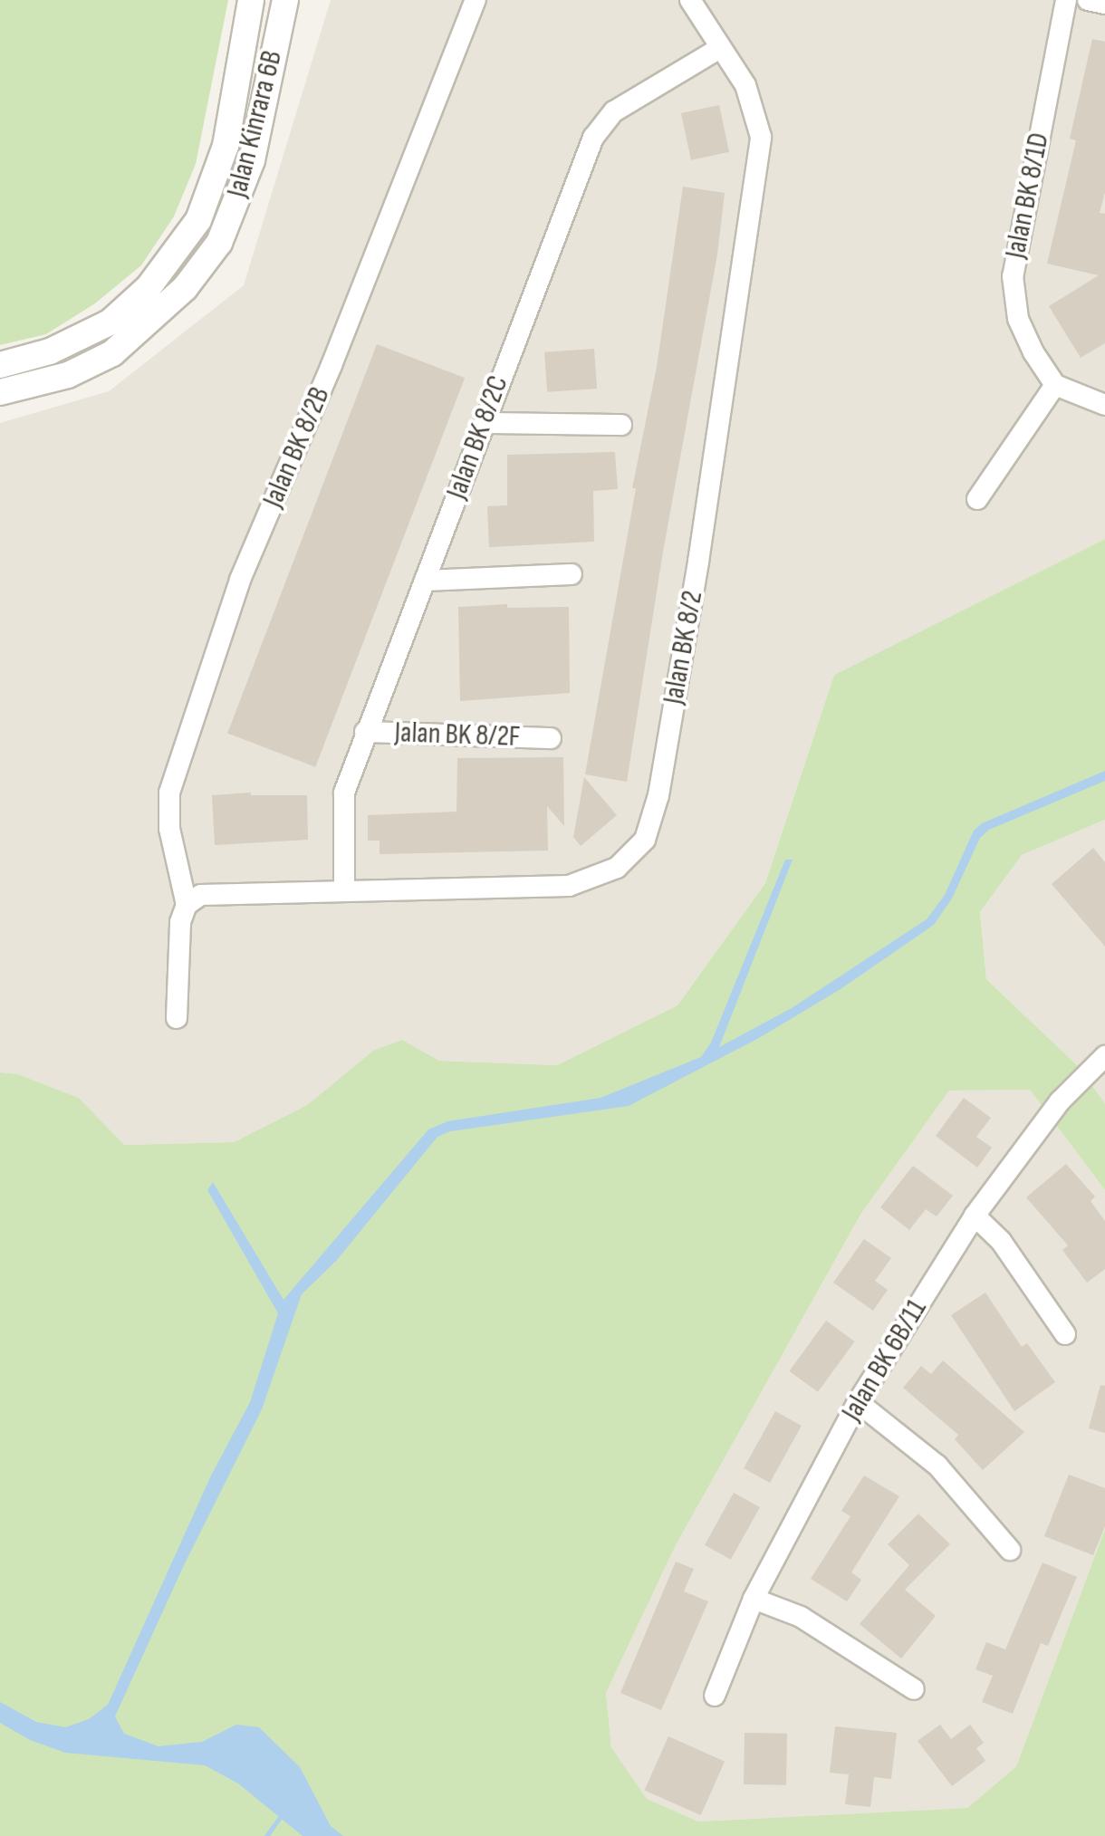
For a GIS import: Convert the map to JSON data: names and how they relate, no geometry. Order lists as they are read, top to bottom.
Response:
{
  "streets": {
    "street": [
      "Jalan Kinrara 6B",
      "Jalan BK 8/1D",
      "Jalan BK 8/2C",
      "Jalan BK 8/2B",
      "Jalan BK 8/2",
      "Jalan BK 8/2F",
      "Jalan BK 6B/11"
    ]
  },
  "crossings": [
    ["Jalan BK 8/2C", "Jalan BK 8/2"],
    ["Jalan BK 8/2C", "Jalan BK 8/2F"],
    ["Jalan BK 8/2B", "Jalan BK 8/2"]
  ]
}
